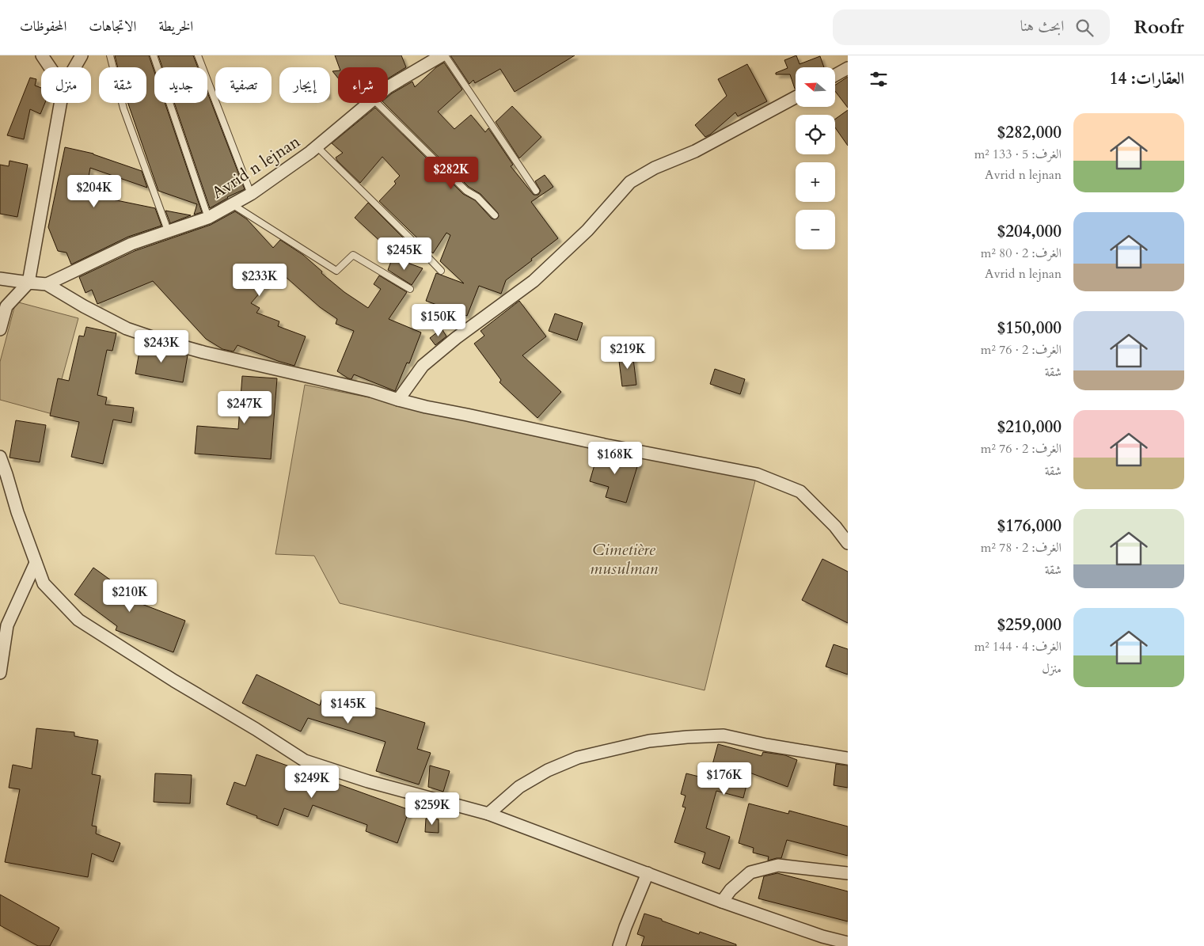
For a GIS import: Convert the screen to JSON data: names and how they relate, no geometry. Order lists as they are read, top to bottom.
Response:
{
  "streets": {
    "street": ["Avrid n lejnan"]
  },
  "parks": ["Cimetière musulman"],
  "north": "left",
  "page": {
    "header": "Roofr",
    "search": "ابحث هنا",
    "nav": ["الخريطة", "الاتجاهات", "المحفوظات"],
    "heading": "العقارات: 14",
    "map_buttons": ["+", "−"],
    "chip": [
      "شراء",
      "إيجار",
      "تصفية",
      "جديد",
      "شقة",
      "منزل"
    ],
    "list": [
      {
        "name": "$282,000",
        "note": "الغرف: 5 · 133 m² · Avrid n lejnan"
      },
      {
        "name": "$204,000",
        "note": "الغرف: 2 · 80 m² · Avrid n lejnan"
      },
      {
        "name": "$150,000",
        "note": "الغرف: 2 · 76 m² · شقة"
      },
      {
        "name": "$210,000",
        "note": "الغرف: 2 · 76 m² · شقة"
      },
      {
        "name": "$176,000",
        "note": "الغرف: 2 · 78 m² · شقة"
      },
      {
        "name": "$259,000",
        "note": "الغرف: 4 · 144 m² · منزل"
      }
    ],
    "price": [
      "$282K",
      "$204K",
      "$245K",
      "$233K",
      "$150K",
      "$243K",
      "$219K",
      "$247K",
      "$168K",
      "$210K",
      "$145K",
      "$176K",
      "$249K",
      "$259K"
    ]
  }
}
